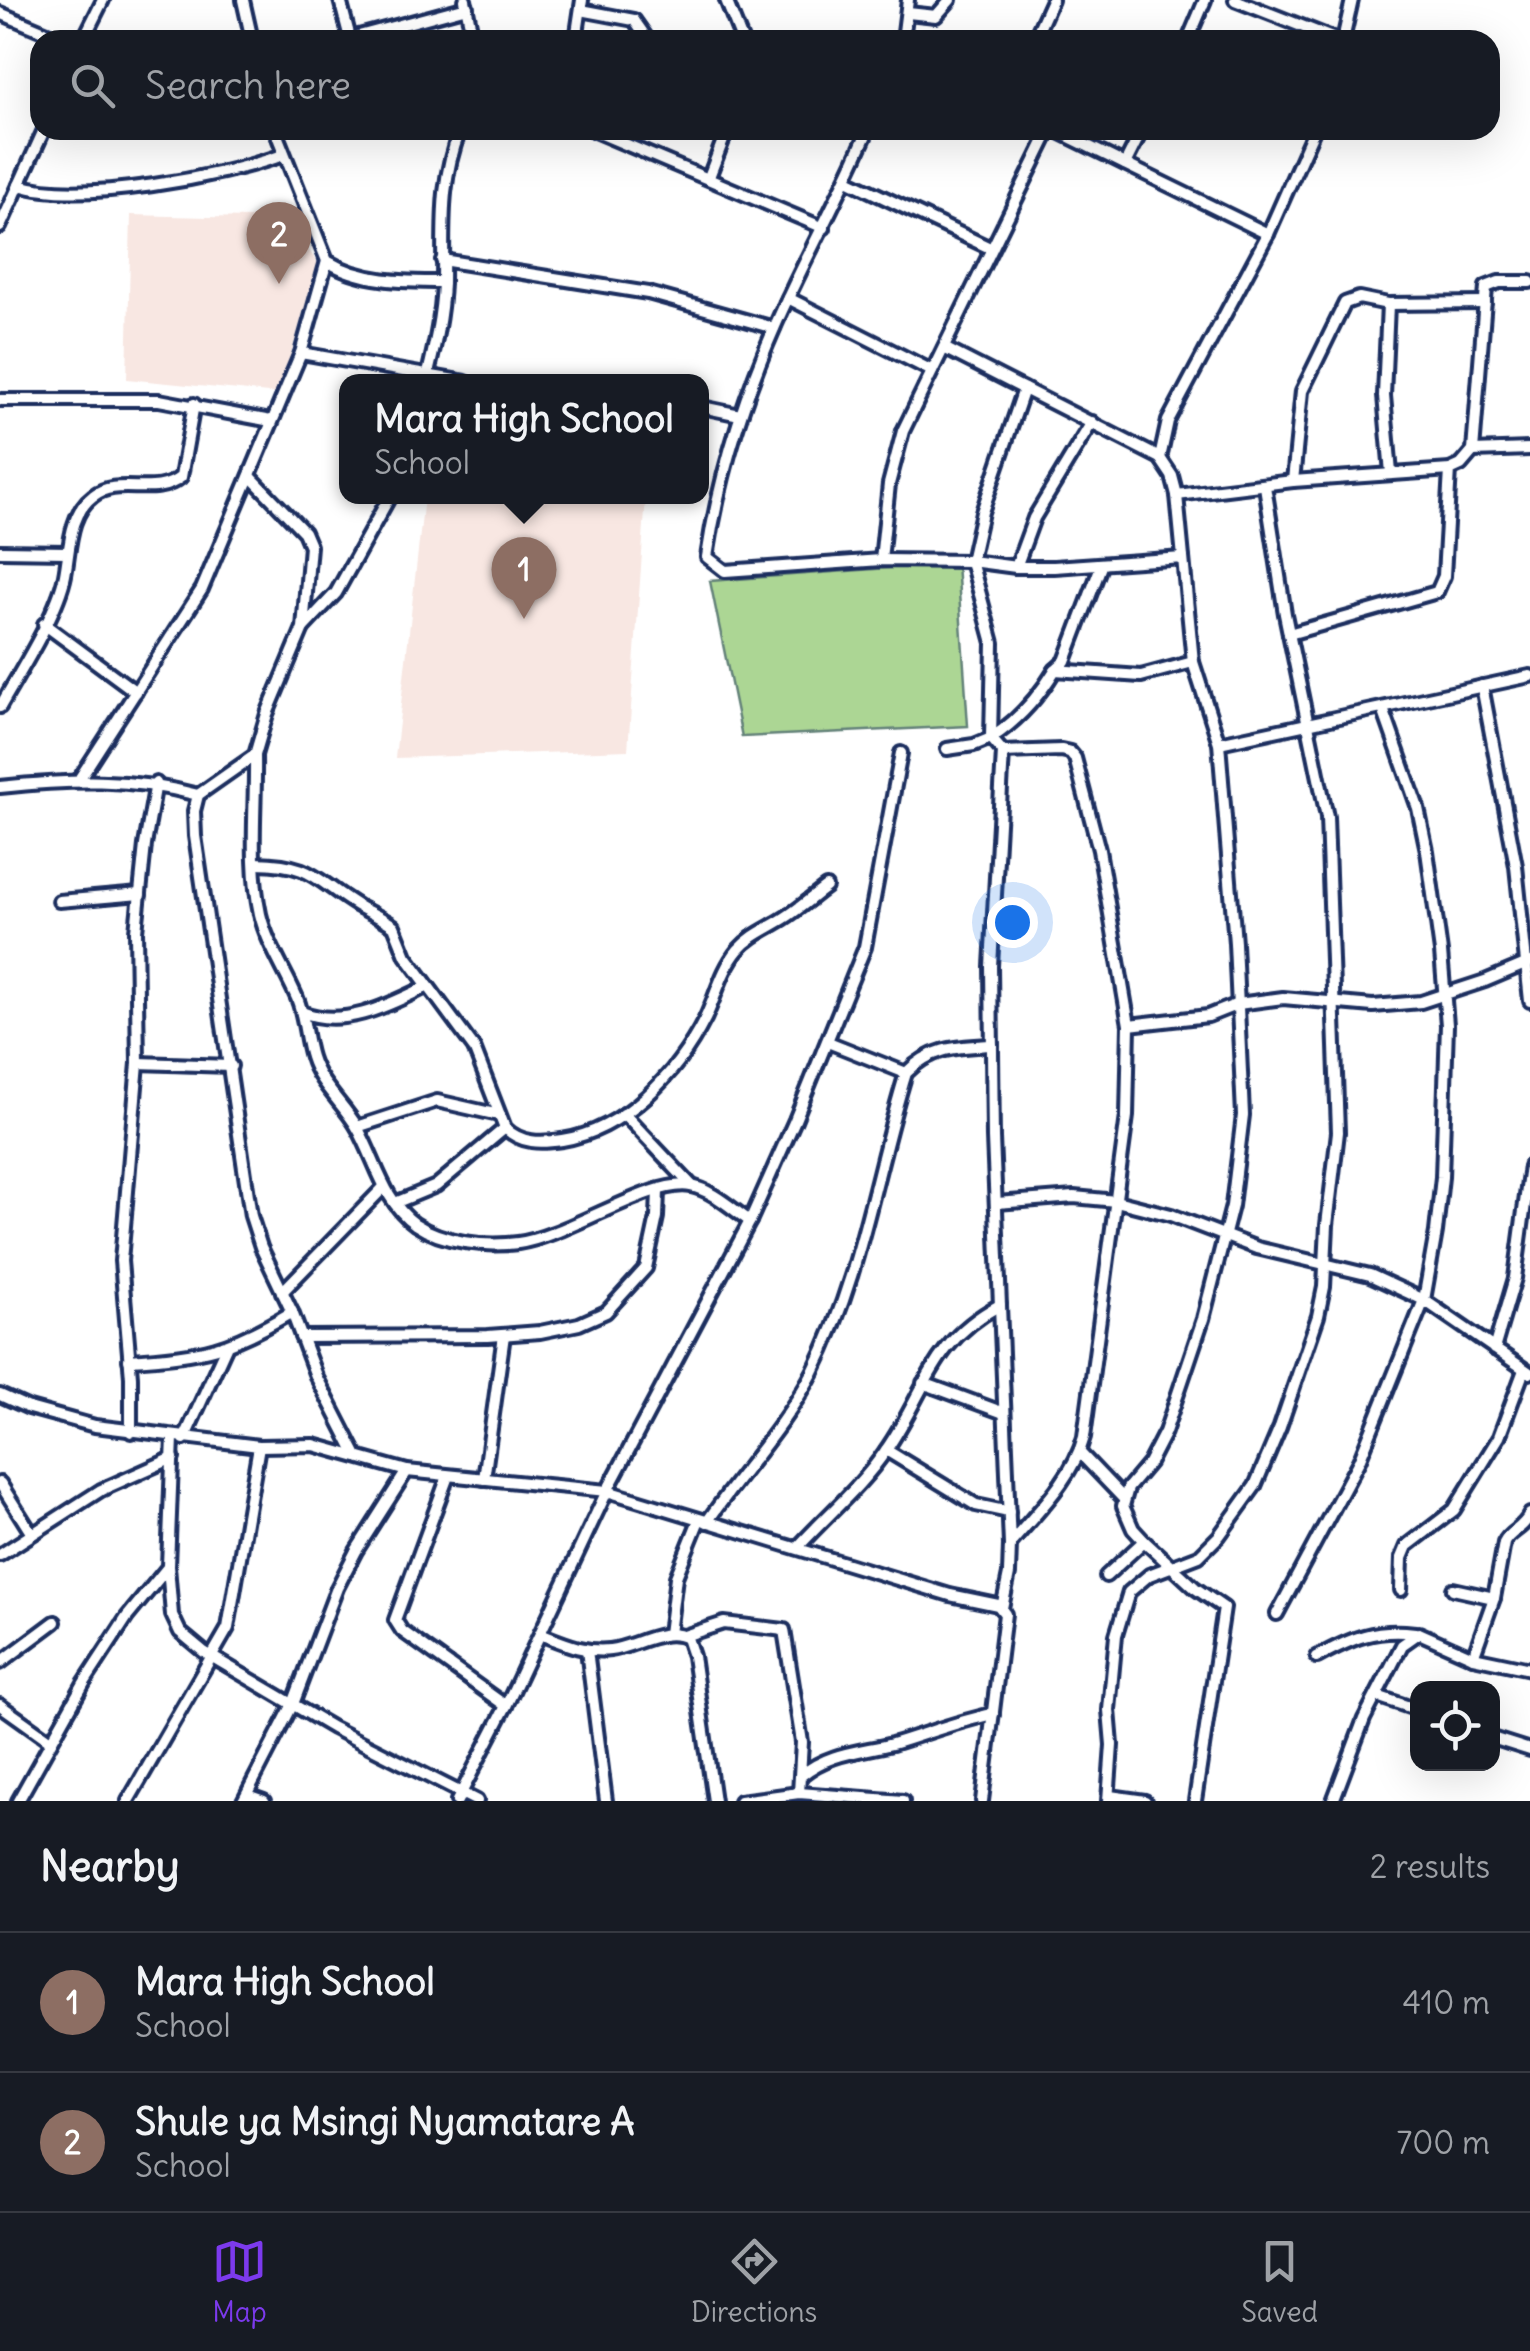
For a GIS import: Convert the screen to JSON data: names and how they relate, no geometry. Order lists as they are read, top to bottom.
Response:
{
  "page": {
    "search": "Search here",
    "pins": ["2", "1"],
    "popup": ["Mara High School", "School"],
    "heading": ["Nearby", "2 results"],
    "list": [
      {
        "mark": "1",
        "name": "Mara High School",
        "note": "School",
        "value": "410 m"
      },
      {
        "mark": "2",
        "name": "Shule ya Msingi Nyamatare A",
        "note": "School",
        "value": "700 m"
      }
    ],
    "nav": ["Map", "Directions", "Saved"]
  }
}
